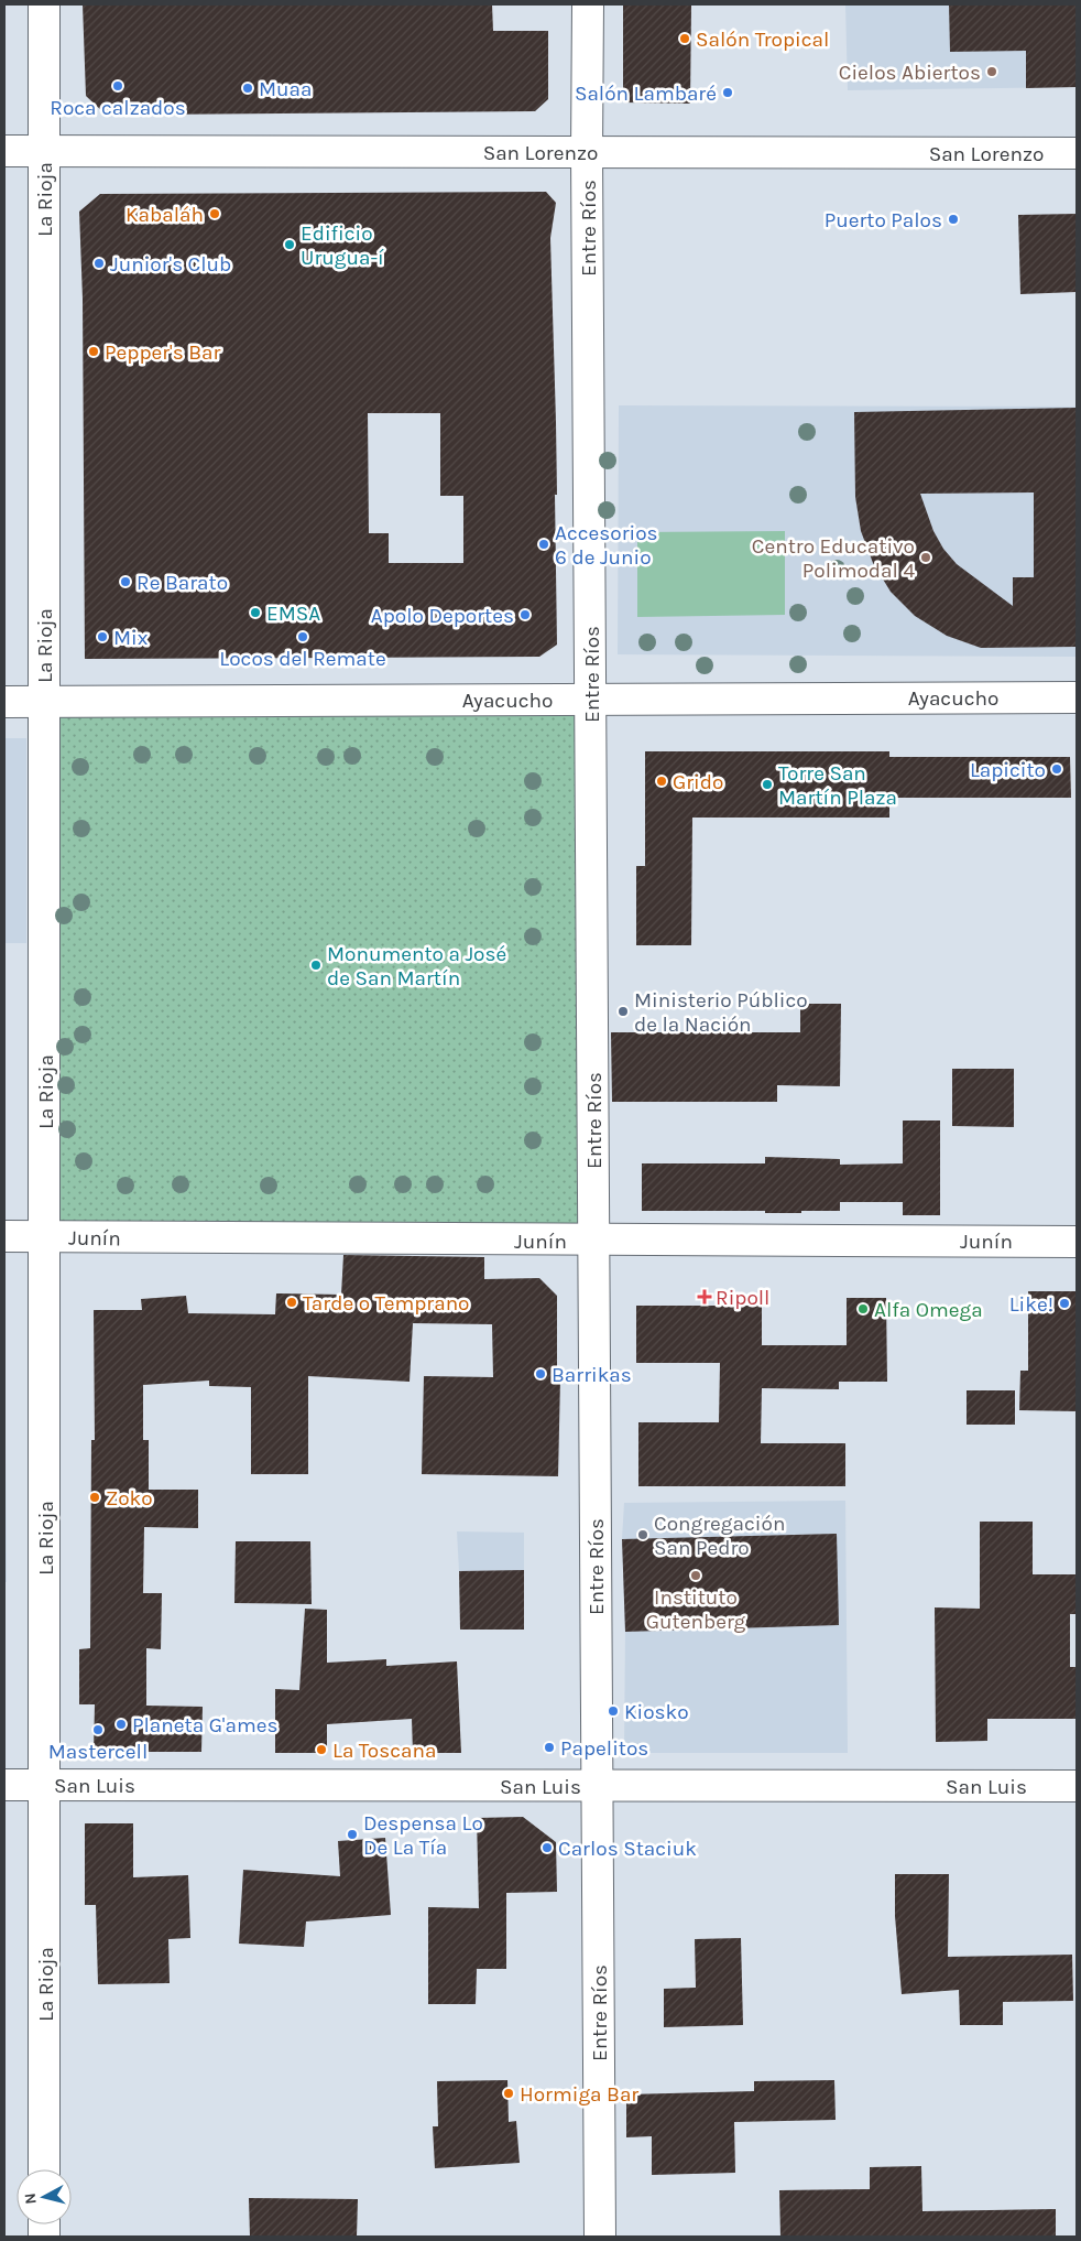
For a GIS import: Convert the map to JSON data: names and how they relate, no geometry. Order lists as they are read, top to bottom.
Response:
{
  "streets": {
    "street": [
      "San Lorenzo",
      "La Rioja",
      "Entre Ríos",
      "Ayacucho",
      "Junín",
      "San Luis"
    ]
  },
  "crossings": [
    ["San Lorenzo", "La Rioja"],
    ["San Lorenzo", "Entre Ríos"],
    ["La Rioja", "Ayacucho"],
    ["La Rioja", "Junín"],
    ["La Rioja", "San Luis"],
    ["Entre Ríos", "Ayacucho"],
    ["Entre Ríos", "Junín"],
    ["Entre Ríos", "San Luis"]
  ],
  "places": {
    "other": [
      "Salón Tropical",
      "Cielos Abiertos",
      "Roca calzados",
      "Muaa",
      "Salón Lambaré",
      "Kabaláh",
      "Puerto Palos",
      "Edificio Urugua-í",
      "Junior's Club",
      "Pepper's Bar",
      "Accesorios 6 de Junio",
      "Centro Educativo Polimodal 4",
      "Re Barato",
      "EMSA",
      "Apolo Deportes",
      "Mix",
      "Locos del Remate",
      "Lapicito",
      "Grido",
      "Torre San Martín Plaza",
      "Monumento a José de San Martín",
      "Ministerio Público de la Nación",
      "Tarde o Temprano",
      "Like!",
      "Alfa Omega",
      "Barrikas",
      "Zoko",
      "Congregación San Pedro",
      "Instituto Gutenberg",
      "Kiosko",
      "Planeta G'ames",
      "Mastercell",
      "Papelitos",
      "La Toscana",
      "Despensa Lo De La Tía",
      "Carlos Staciuk",
      "Hormiga Bar"
    ],
    "health": ["Ripoll"]
  },
  "north": "left"
}
